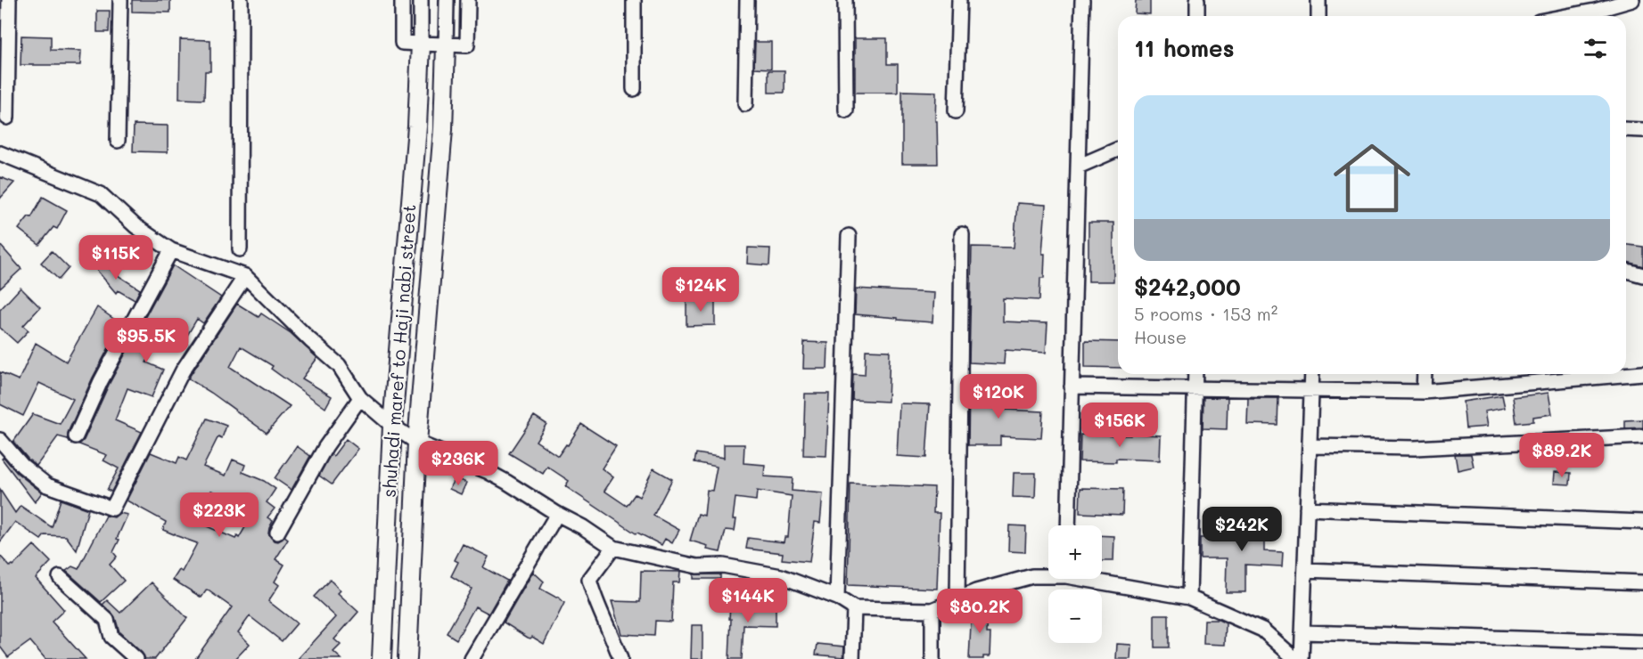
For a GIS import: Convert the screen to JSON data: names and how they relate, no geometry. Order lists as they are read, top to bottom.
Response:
{
  "streets": {
    "main road": ["shuhadi maref to Haji nabi street"]
  },
  "page": {
    "heading": "11 homes",
    "list": [
      {
        "name": "$242,000",
        "note": "5 rooms · 153 m² · House"
      }
    ],
    "price": [
      "$115K",
      "$124K",
      "$95.5K",
      "$120K",
      "$156K",
      "$89.2K",
      "$236K",
      "$223K",
      "$242K",
      "$144K",
      "$80.2K"
    ],
    "map_buttons": ["+", "−"]
  }
}
